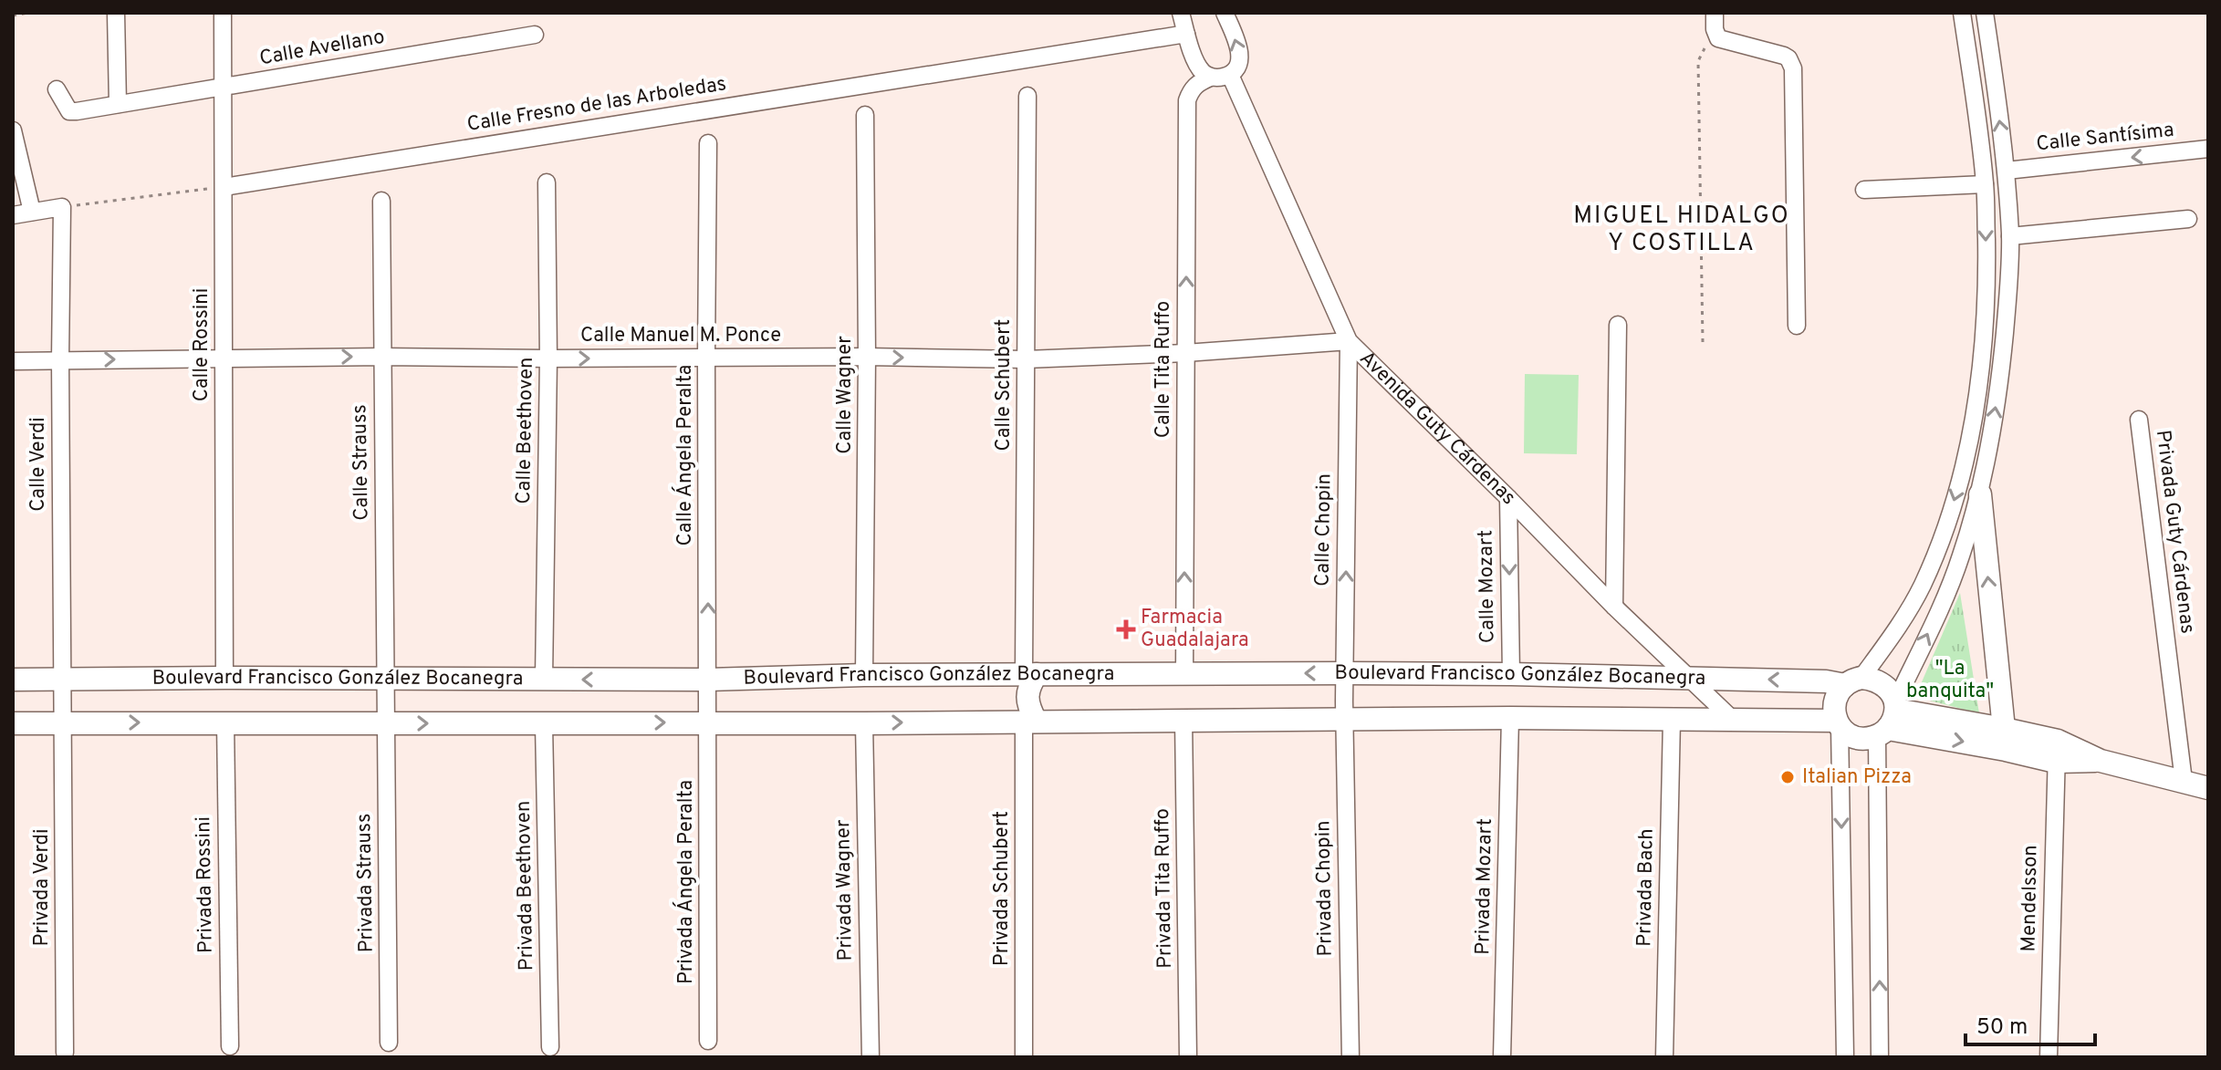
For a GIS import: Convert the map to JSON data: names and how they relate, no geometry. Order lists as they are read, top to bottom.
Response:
{
  "streets": {
    "main road": ["Boulevard Francisco González Bocanegra"],
    "street": [
      "Calle Avellano",
      "Calle Fresno de las Arboledas",
      "Calle Santísima",
      "Calle Manuel M. Ponce",
      "Calle Rossini",
      "Calle Tita Ruffo",
      "Calle Schubert",
      "Calle Wagner",
      "Avenida Guty Cárdenas",
      "Calle Beethoven",
      "Calle Ángela Peralta",
      "Calle Strauss",
      "Calle Verdi",
      "Calle Chopin",
      "Privada Guty Cárdenas",
      "Calle Mozart",
      "Privada Ángela Peralta",
      "Privada Strauss",
      "Privada Rossini",
      "Privada Beethoven",
      "Privada Mozart",
      "Privada Verdi",
      "Privada Bach",
      "Privada Schubert",
      "Privada Tita Ruffo",
      "Privada Chopin",
      "Privada Wagner",
      "Mendelsson"
    ]
  },
  "crossings": [
    ["Calle Avellano", "Calle Rossini"],
    ["Calle Fresno de las Arboledas", "Calle Rossini"],
    ["Calle Manuel M. Ponce", "Calle Rossini"],
    ["Calle Manuel M. Ponce", "Calle Tita Ruffo"],
    ["Calle Manuel M. Ponce", "Calle Schubert"],
    ["Calle Manuel M. Ponce", "Calle Wagner"],
    ["Calle Manuel M. Ponce", "Avenida Guty Cárdenas"],
    ["Calle Manuel M. Ponce", "Calle Beethoven"],
    ["Calle Manuel M. Ponce", "Calle Ángela Peralta"],
    ["Calle Manuel M. Ponce", "Calle Strauss"],
    ["Calle Manuel M. Ponce", "Calle Verdi"],
    ["Calle Manuel M. Ponce", "Calle Chopin"],
    ["Calle Rossini", "Boulevard Francisco González Bocanegra"],
    ["Calle Tita Ruffo", "Boulevard Francisco González Bocanegra"],
    ["Calle Schubert", "Boulevard Francisco González Bocanegra"],
    ["Calle Wagner", "Boulevard Francisco González Bocanegra"],
    ["Avenida Guty Cárdenas", "Calle Chopin"],
    ["Avenida Guty Cárdenas", "Calle Mozart"],
    ["Avenida Guty Cárdenas", "Boulevard Francisco González Bocanegra"],
    ["Calle Beethoven", "Boulevard Francisco González Bocanegra"],
    ["Calle Ángela Peralta", "Boulevard Francisco González Bocanegra"],
    ["Calle Ángela Peralta", "Privada Ángela Peralta"],
    ["Calle Strauss", "Boulevard Francisco González Bocanegra"],
    ["Calle Strauss", "Privada Strauss"],
    ["Calle Verdi", "Boulevard Francisco González Bocanegra"],
    ["Calle Verdi", "Privada Verdi"],
    ["Calle Chopin", "Boulevard Francisco González Bocanegra"],
    ["Calle Chopin", "Privada Chopin"],
    ["Calle Mozart", "Boulevard Francisco González Bocanegra"],
    ["Boulevard Francisco González Bocanegra", "Privada Ángela Peralta"],
    ["Boulevard Francisco González Bocanegra", "Privada Strauss"],
    ["Boulevard Francisco González Bocanegra", "Privada Rossini"],
    ["Boulevard Francisco González Bocanegra", "Privada Beethoven"],
    ["Boulevard Francisco González Bocanegra", "Privada Mozart"],
    ["Boulevard Francisco González Bocanegra", "Privada Verdi"],
    ["Boulevard Francisco González Bocanegra", "Privada Bach"],
    ["Boulevard Francisco González Bocanegra", "Privada Schubert"],
    ["Boulevard Francisco González Bocanegra", "Privada Tita Ruffo"],
    ["Boulevard Francisco González Bocanegra", "Privada Chopin"],
    ["Boulevard Francisco González Bocanegra", "Privada Wagner"]
  ],
  "one_way": [
    "Calle Manuel M. Ponce",
    "Calle Tita Ruffo",
    "Calle Ángela Peralta",
    "Calle Chopin"
  ],
  "districts": ["MIGUEL HIDALGO Y COSTILLA"],
  "parks": ["\"La banquita\""],
  "places": {
    "health": ["Farmacia Guadalajara"],
    "other": ["Italian Pizza"]
  },
  "scale_bar": "50 m"
}
